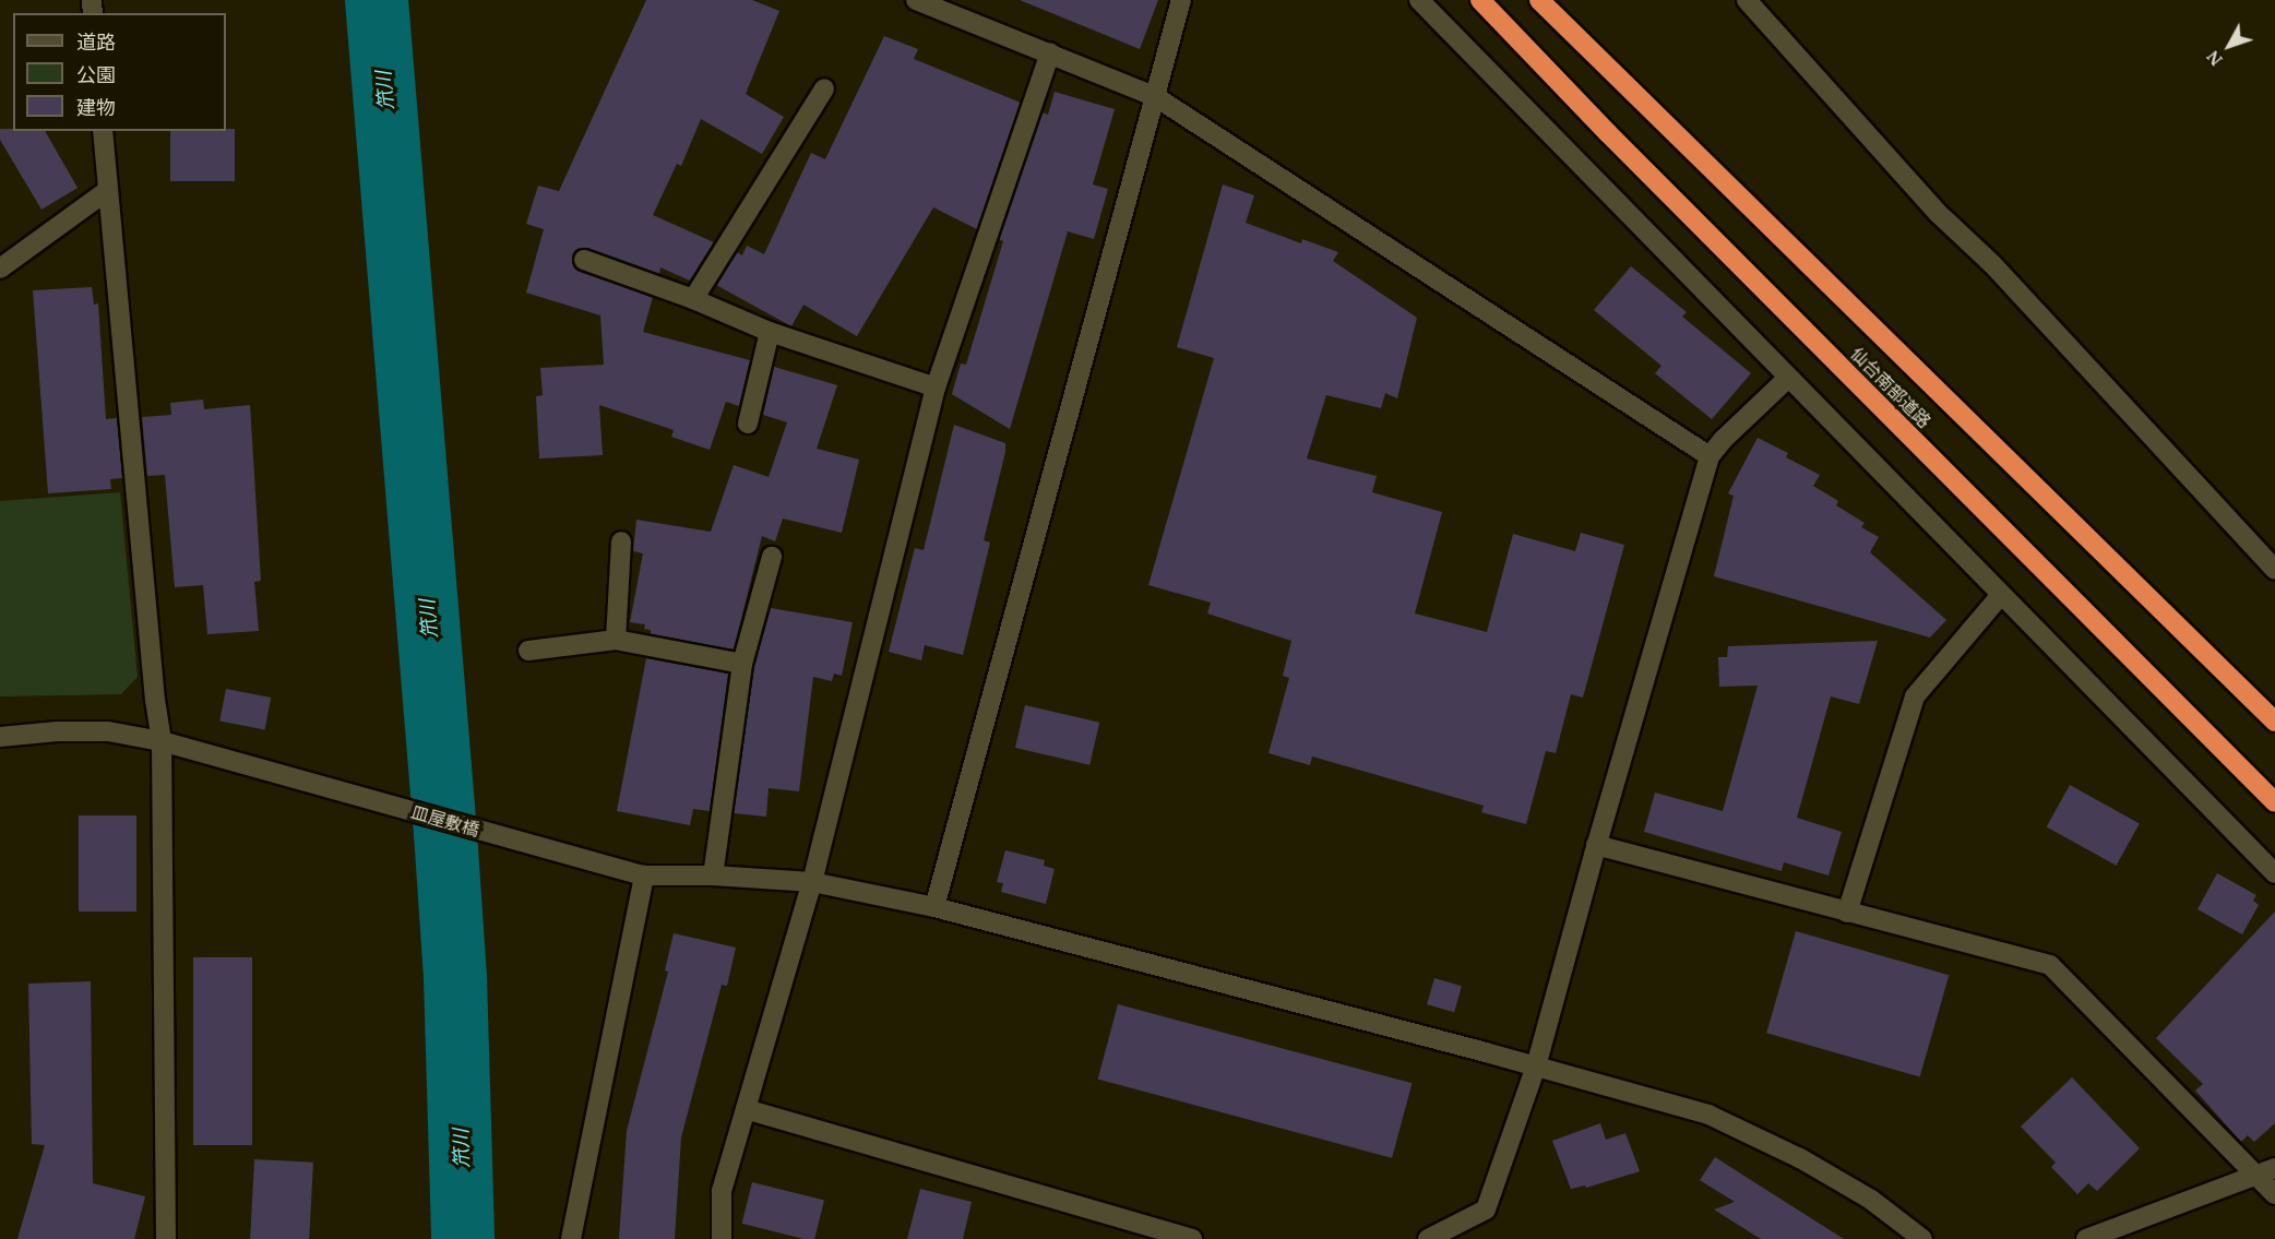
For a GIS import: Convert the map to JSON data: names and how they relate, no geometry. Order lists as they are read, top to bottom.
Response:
{
  "streets": {
    "highway": ["仙台南部道路"],
    "street": ["皿屋敷橋"]
  },
  "water": ["笊川"],
  "legend": ["道路", "公園", "建物"],
  "north": "bottom left"
}
